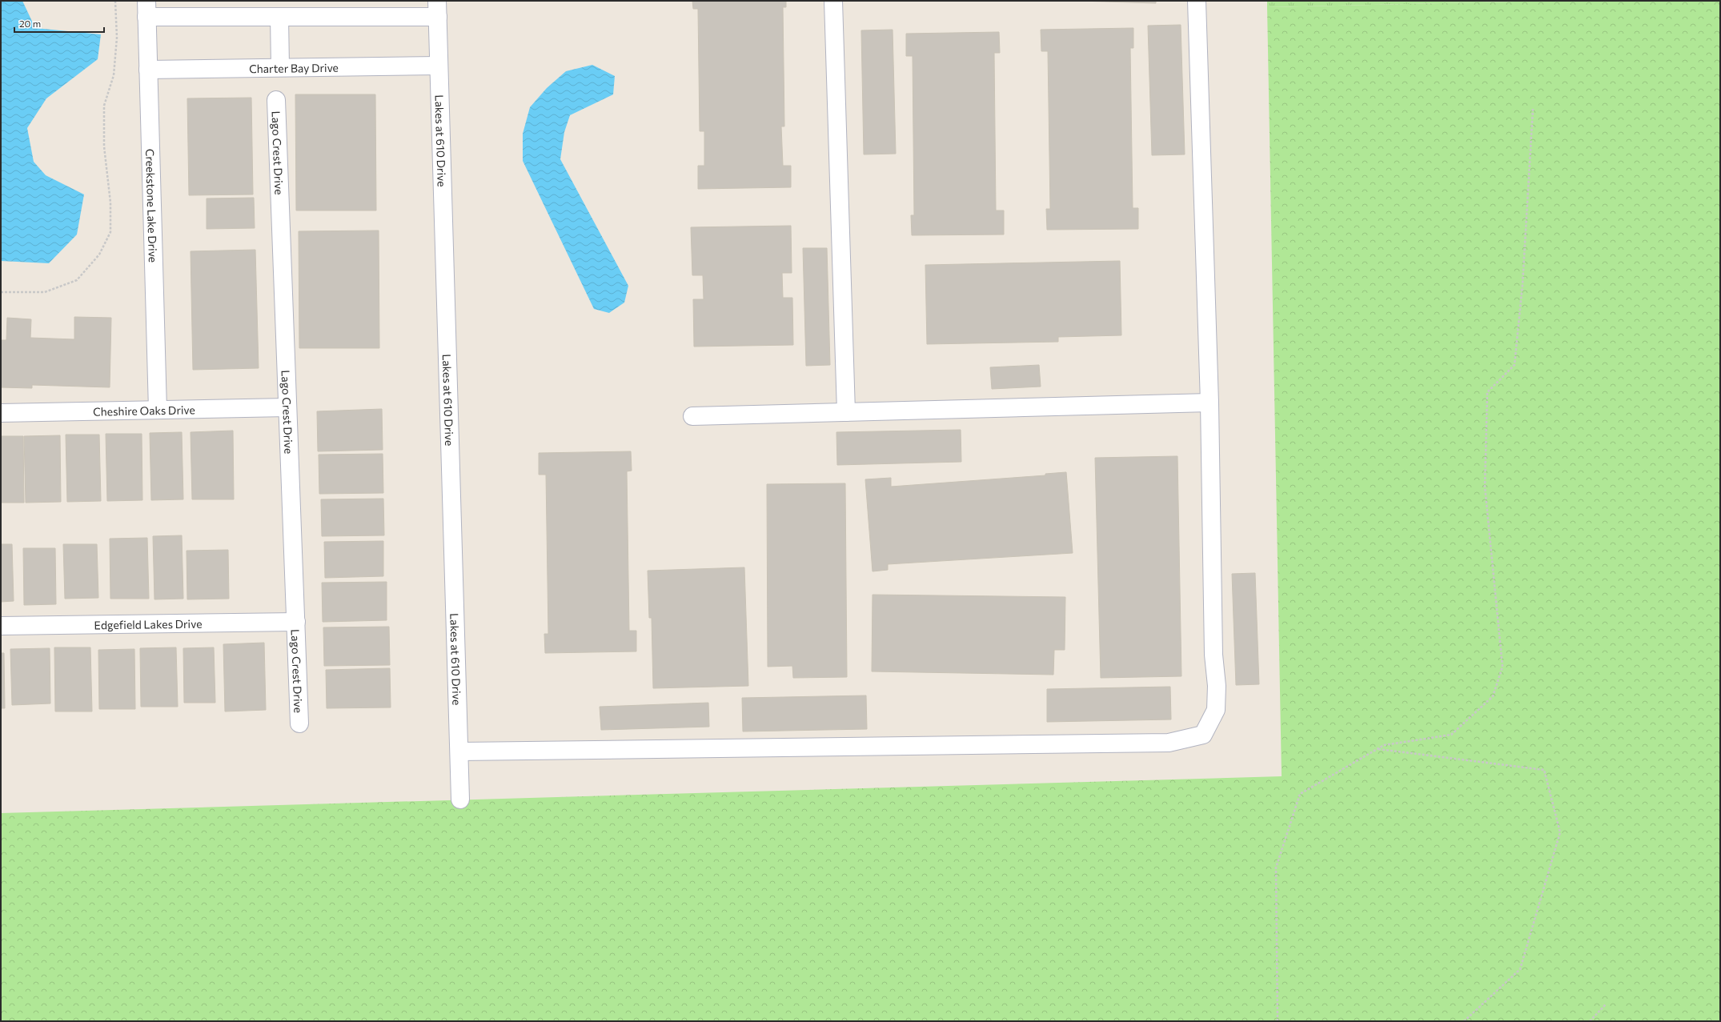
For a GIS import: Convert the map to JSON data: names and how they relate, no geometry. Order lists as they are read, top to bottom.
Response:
{
  "streets": {
    "street": [
      "Charter Bay Drive",
      "Lakes at 610 Drive",
      "Lago Crest Drive",
      "Creekstone Lake Drive",
      "Cheshire Oaks Drive",
      "Edgefield Lakes Drive"
    ]
  },
  "crossings": [
    ["Charter Bay Drive", "Lakes at 610 Drive"],
    ["Charter Bay Drive", "Creekstone Lake Drive"],
    ["Lago Crest Drive", "Cheshire Oaks Drive"],
    ["Lago Crest Drive", "Edgefield Lakes Drive"],
    ["Creekstone Lake Drive", "Cheshire Oaks Drive"]
  ],
  "scale_bar": "20 m"
}
